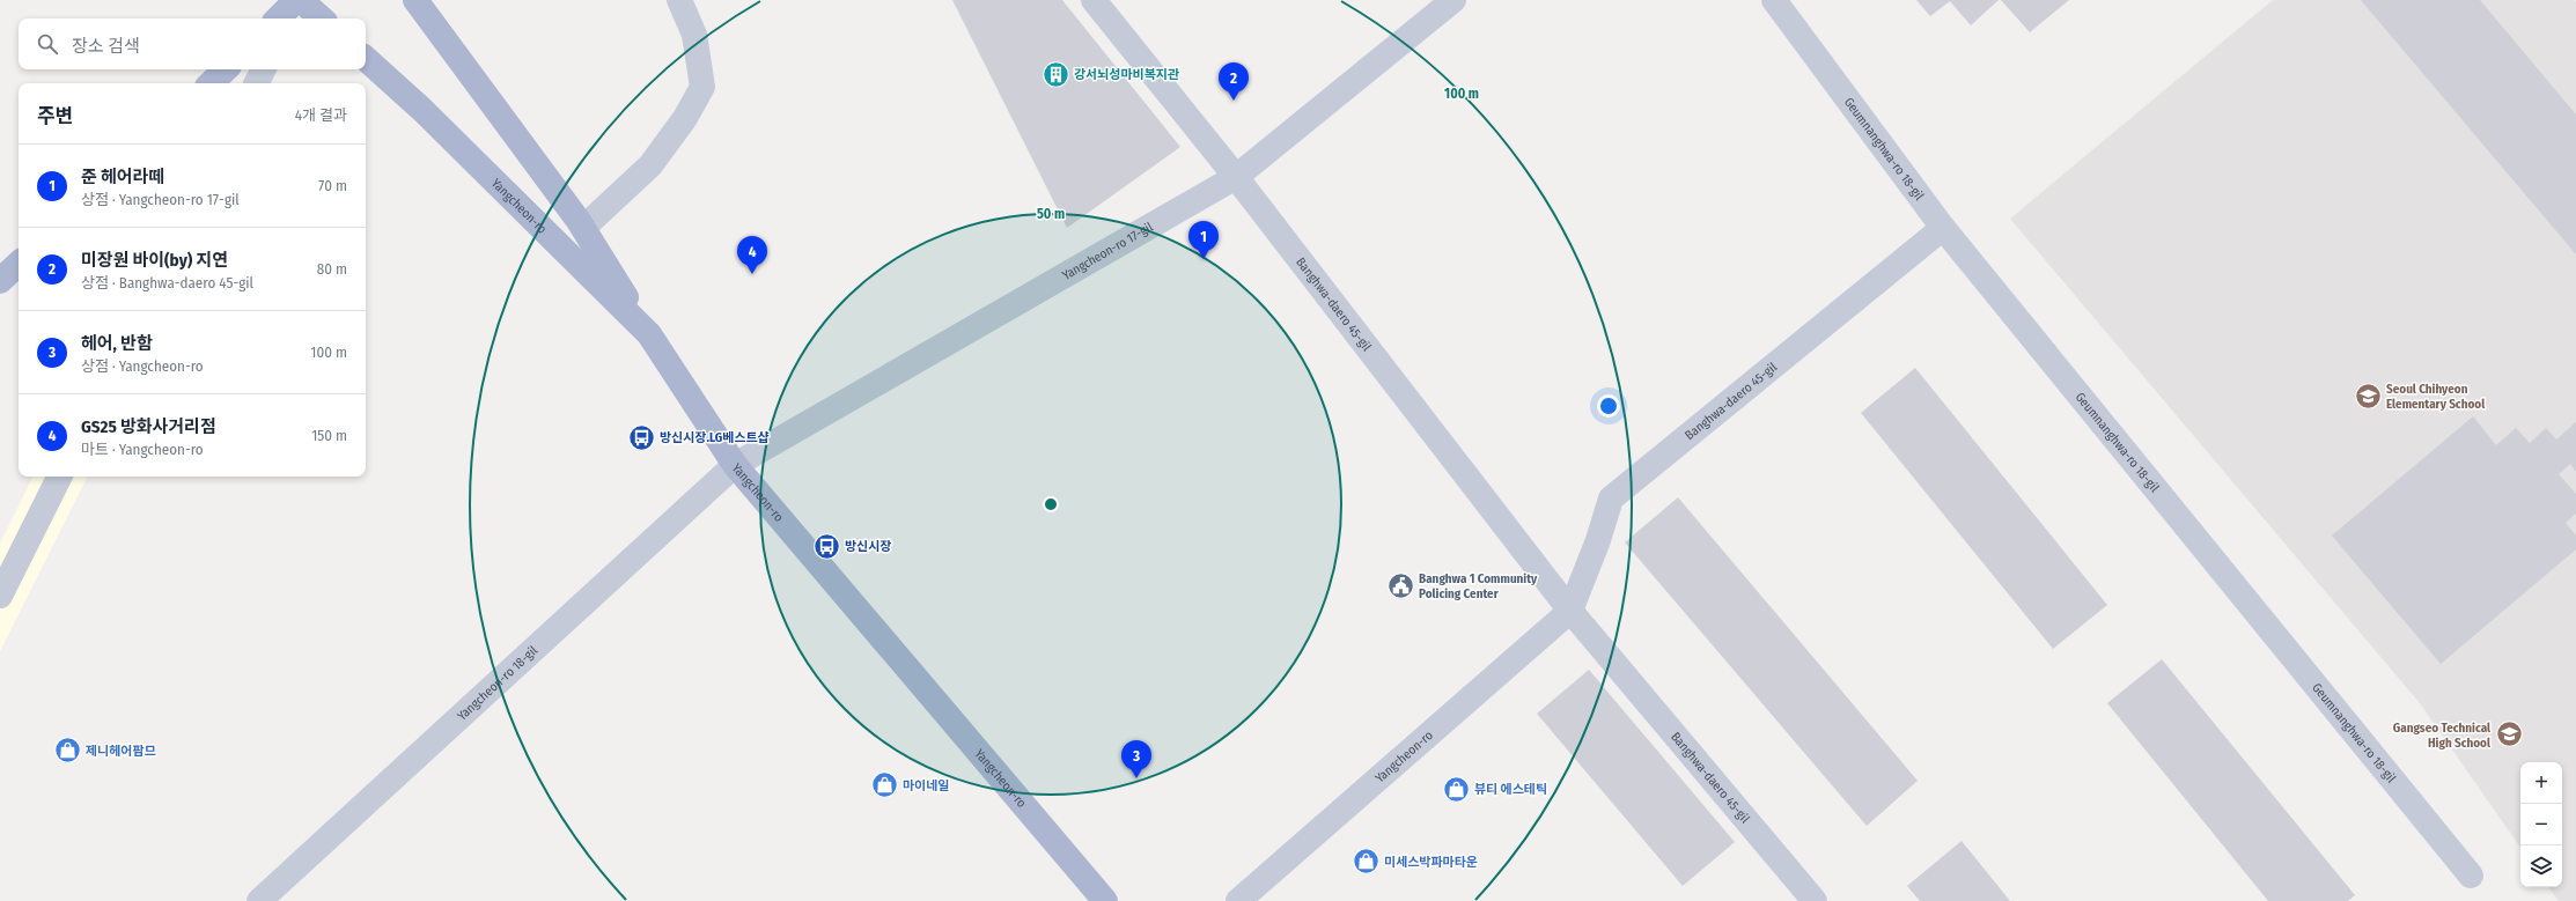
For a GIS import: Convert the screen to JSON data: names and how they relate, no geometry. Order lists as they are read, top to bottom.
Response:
{
  "streets": {
    "main road": ["Yangcheon-ro"],
    "street": [
      "Geumnanghwa-ro 18-gil",
      "Yangcheon-ro 17-gil",
      "Banghwa-daero 45-gil",
      "Yangcheon-ro 18-gil"
    ]
  },
  "crossings": [
    ["Geumnanghwa-ro 18-gil", "Banghwa-daero 45-gil"],
    ["Yangcheon-ro", "Yangcheon-ro 17-gil"],
    ["Yangcheon-ro", "Banghwa-daero 45-gil"],
    ["Yangcheon-ro", "Yangcheon-ro 18-gil"],
    ["Yangcheon-ro 17-gil", "Banghwa-daero 45-gil"],
    ["Yangcheon-ro 17-gil", "Yangcheon-ro 18-gil"]
  ],
  "places": {
    "building": ["강서뇌성마비복지관"],
    "school or university": ["Seoul Chihyeon Elementary School", "Gangseo Technical High School"],
    "bus stop": ["방신시장.LG베스트샵", "방신시장"],
    "public building": ["Banghwa 1 Community Policing Center"],
    "shop": [
      "제니헤어팜므",
      "마이네일",
      "뷰티 에스테틱",
      "미세스박파마타운"
    ]
  },
  "page": {
    "search": "장소 검색",
    "pins": [
      "2",
      "1",
      "4",
      "3"
    ],
    "heading": ["주변", "4개 결과"],
    "list": [
      {
        "mark": "1",
        "name": "준 헤어라떼",
        "note": "상점 · Yangcheon-ro 17-gil",
        "value": "70 m"
      },
      {
        "mark": "2",
        "name": "미장원 바이(by) 지연",
        "note": "상점 · Banghwa-daero 45-gil",
        "value": "80 m"
      },
      {
        "mark": "3",
        "name": "헤어, 반함",
        "note": "상점 · Yangcheon-ro",
        "value": "100 m"
      },
      {
        "mark": "4",
        "name": "GS25 방화사거리점",
        "note": "마트 · Yangcheon-ro",
        "value": "150 m"
      }
    ],
    "map_buttons": ["+", "−"]
  },
  "rings": ["100 m", "50 m"]
}
